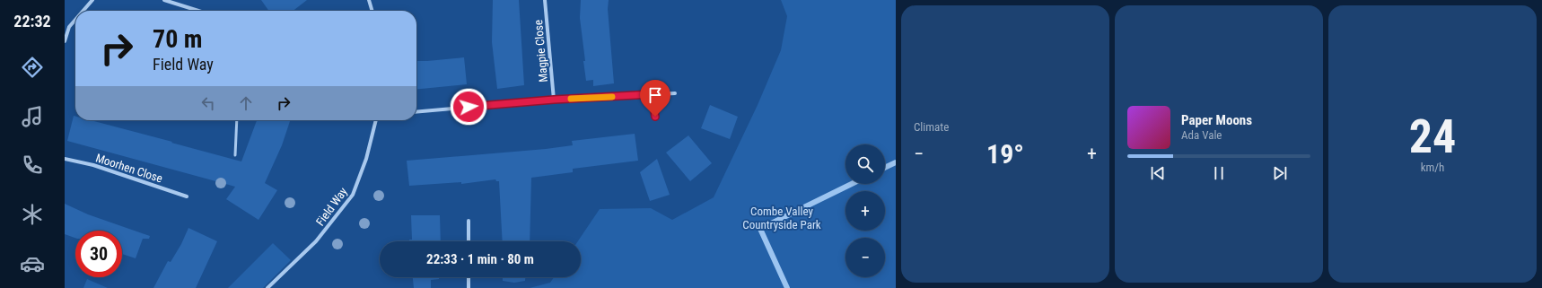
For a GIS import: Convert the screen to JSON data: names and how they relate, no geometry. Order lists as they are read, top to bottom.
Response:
{
  "streets": {
    "street": ["Magpie Close", "Moorhen Close", "Field Way"]
  },
  "parks": ["Combe Valley Countryside Park"],
  "page": {
    "tabs": "22:32",
    "tile": [
      "Climate",
      ["24", "km/h"]
    ],
    "turn": ["70 m", "Field Way"],
    "song": ["Paper Moons", "Ada Vale"],
    "heat": ["−", "19°", "+"],
    "map_buttons": ["+", "−"],
    "limit": "30",
    "trip": "22:33 · 1 min · 80 m"
  }
}
